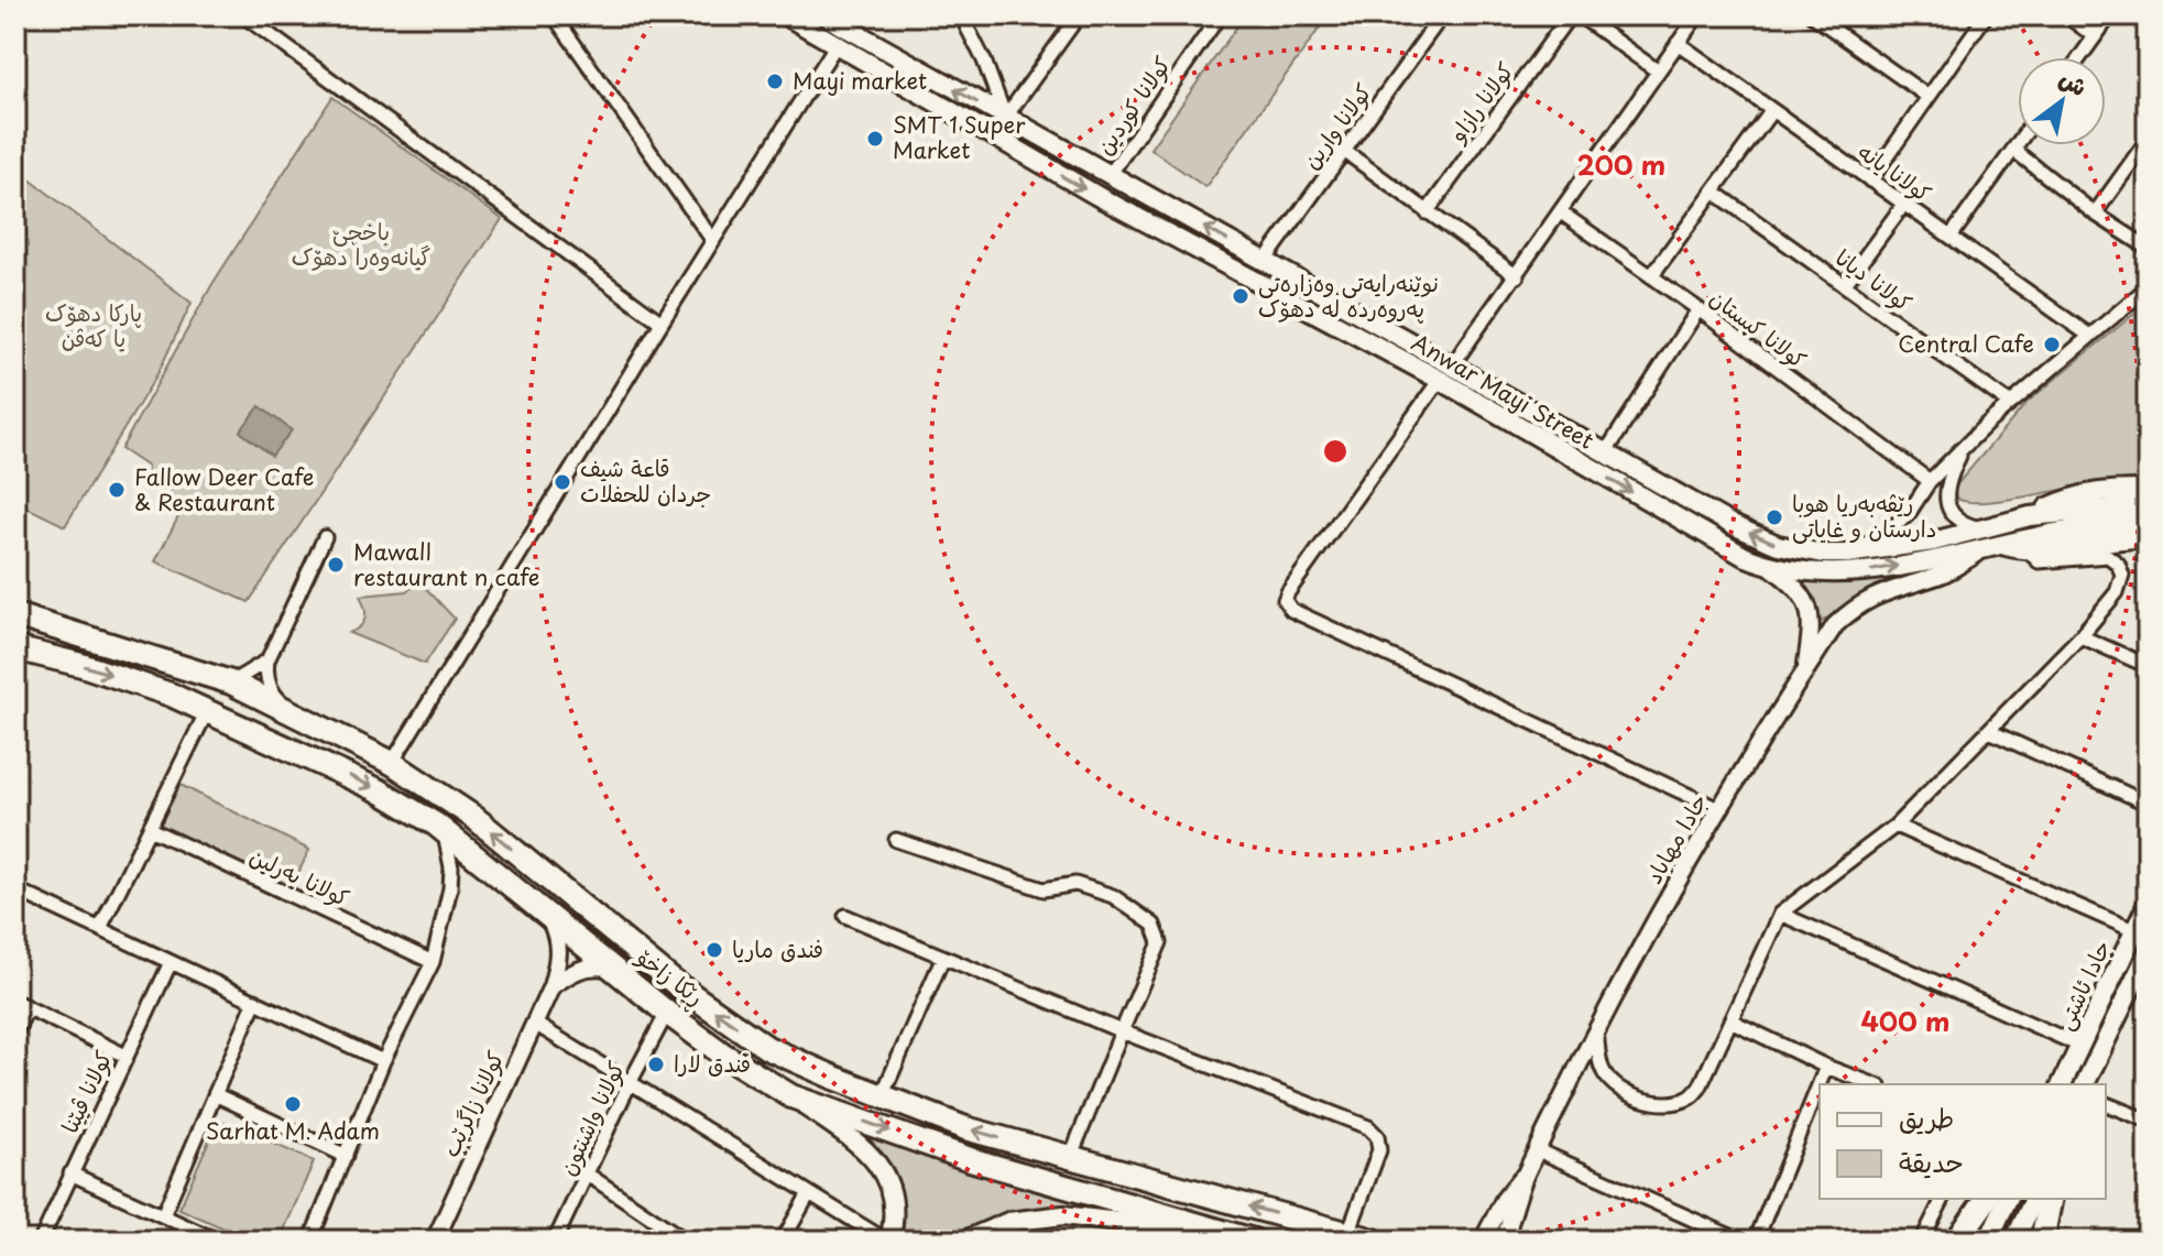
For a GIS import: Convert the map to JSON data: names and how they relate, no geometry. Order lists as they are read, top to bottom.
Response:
{
  "streets": {
    "highway": ["ڕێکا زاخۆ"],
    "main road": [
      "Anwar Mayi Street",
      "جادا مهاباد",
      "جادا ئاشتی",
      "كولانا زاگرێب"
    ],
    "street": [
      "کولانا رازاو",
      "کولانا کوردین",
      "کولانا وارین",
      "کولانا یانه",
      "کولانا دیانا",
      "کولانا کیستان",
      "كولانا بەرلین",
      "كولانا ڤیێنا",
      "كولانا واشنتون"
    ]
  },
  "crossings": [
    ["کولانا کوردین", "Anwar Mayi Street"],
    ["کولانا وارین", "Anwar Mayi Street"],
    ["Anwar Mayi Street", "جادا مهاباد"],
    ["ڕێکا زاخۆ", "كولانا زاگرێب"],
    ["ڕێکا زاخۆ", "كولانا واشنتون"]
  ],
  "parks": ["باخچێ گیانه‌وه‌را دهۆک", "پاركا دهۆک يا كەڤن"],
  "places": [
    "Mayi market",
    "SMT 1 Super Market",
    "نوێنەرایەتی وەزارەتی پەروەردە لە دهۆک",
    "Central Cafe",
    "قاعة شيف جردان للحفلات",
    "Fallow Deer Cafe & Restaurant",
    "رێڤەبەريا ھوبا دارستان و غاباتى",
    "Mawall restaurant n cafe",
    "فندق ماريا",
    "فندق لارا",
    "Sarhat M. Adam"
  ],
  "legend": ["طريق", "حديقة"],
  "north": "top right",
  "rings": ["200 m", "400 m"]
}
